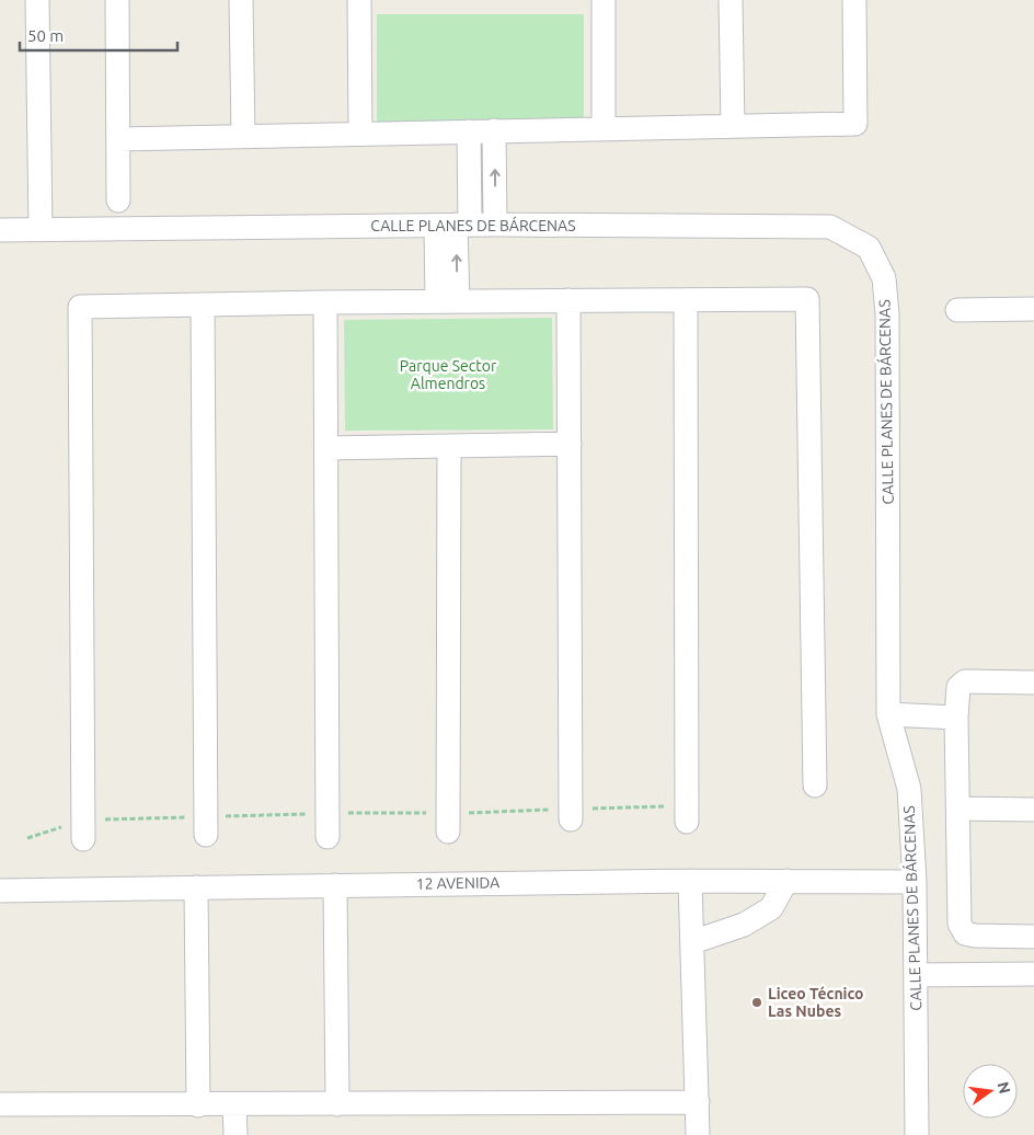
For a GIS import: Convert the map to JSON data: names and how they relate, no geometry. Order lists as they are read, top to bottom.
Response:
{
  "streets": {
    "street": ["CALLE PLANES DE BÁRCENAS", "12 AVENIDA"]
  },
  "crossings": [
    ["CALLE PLANES DE BÁRCENAS", "12 AVENIDA"]
  ],
  "parks": ["Parque Sector Almendros"],
  "places": ["Liceo Técnico Las Nubes"],
  "scale_bar": "50 m",
  "north": "right"
}
